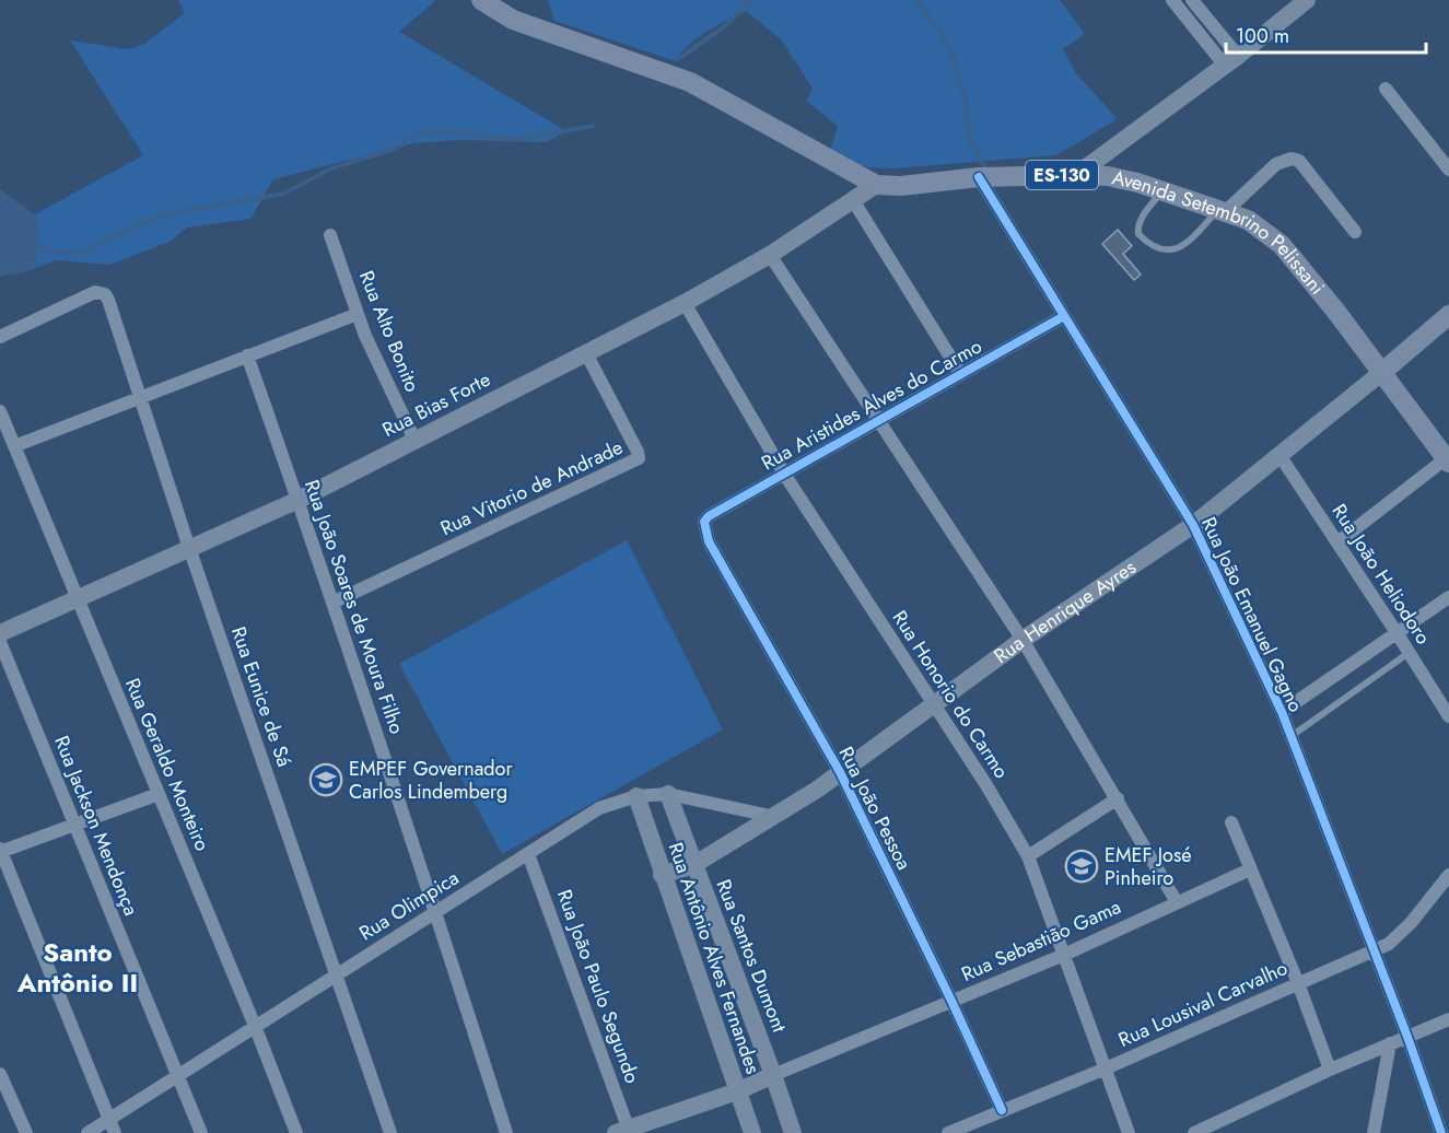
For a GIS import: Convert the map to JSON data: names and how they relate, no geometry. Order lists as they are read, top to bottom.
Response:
{
  "streets": {
    "main road": ["ES-130", "Avenida Setembrino Pelissani", "Rua Henrique Ayres"],
    "street": [
      "Rua Alto Bonito",
      "Rua Bias Forte",
      "Rua Aristides Alves do Carmo",
      "Rua Vitorio de Andrade",
      "Rua João Heliodoro",
      "Rua João Soares de Moura Filho",
      "Rua João Emanuel Gagno",
      "Rua Honorio do Carmo",
      "Rua Eunice de Sá",
      "Rua Geraldo Monteiro",
      "Rua João Pessoa",
      "Rua Jackson Mendonça",
      "Rua Olimpica",
      "Rua Sebastião Gama",
      "Rua Santos Dumont",
      "Rua Antônio Alves Fernandes",
      "Rua João Paulo Segundo",
      "Rua Lousival Carvalho"
    ]
  },
  "crossings": [
    ["Avenida Setembrino Pelissani", "Rua Bias Forte"],
    ["Avenida Setembrino Pelissani", "Rua Henrique Ayres"],
    ["Avenida Setembrino Pelissani", "Rua João Emanuel Gagno"],
    ["Rua Alto Bonito", "Rua Bias Forte"],
    ["Rua Bias Forte", "Rua Vitorio de Andrade"],
    ["Rua Bias Forte", "Rua João Soares de Moura Filho"],
    ["Rua Bias Forte", "Rua Honorio do Carmo"],
    ["Rua Bias Forte", "Rua Eunice de Sá"],
    ["Rua Bias Forte", "Rua Geraldo Monteiro"],
    ["Rua Aristides Alves do Carmo", "Rua João Emanuel Gagno"],
    ["Rua Aristides Alves do Carmo", "Rua Honorio do Carmo"],
    ["Rua Aristides Alves do Carmo", "Rua João Pessoa"],
    ["Rua Vitorio de Andrade", "Rua João Soares de Moura Filho"],
    ["Rua João Heliodoro", "Rua Henrique Ayres"],
    ["Rua João Soares de Moura Filho", "Rua Olimpica"],
    ["Rua Henrique Ayres", "Rua João Emanuel Gagno"],
    ["Rua Henrique Ayres", "Rua Honorio do Carmo"],
    ["Rua Henrique Ayres", "Rua João Pessoa"],
    ["Rua Henrique Ayres", "Rua Olimpica"],
    ["Rua Henrique Ayres", "Rua Santos Dumont"],
    ["Rua Henrique Ayres", "Rua Antônio Alves Fernandes"],
    ["Rua João Emanuel Gagno", "Rua Lousival Carvalho"],
    ["Rua Honorio do Carmo", "Rua Sebastião Gama"],
    ["Rua Honorio do Carmo", "Rua Lousival Carvalho"],
    ["Rua Eunice de Sá", "Rua Olimpica"],
    ["Rua Geraldo Monteiro", "Rua Olimpica"],
    ["Rua João Pessoa", "Rua Sebastião Gama"],
    ["Rua João Pessoa", "Rua Lousival Carvalho"],
    ["Rua Jackson Mendonça", "Rua Olimpica"],
    ["Rua Olimpica", "Rua Santos Dumont"],
    ["Rua Olimpica", "Rua Antônio Alves Fernandes"],
    ["Rua Olimpica", "Rua João Paulo Segundo"],
    ["Rua Sebastião Gama", "Rua Santos Dumont"]
  ],
  "districts": ["Santo Antônio II"],
  "places": {
    "school or university": ["EMPEF Governador Carlos Lindemberg", "EMEF José Pinheiro"]
  },
  "scale_bar": "100 m"
}
